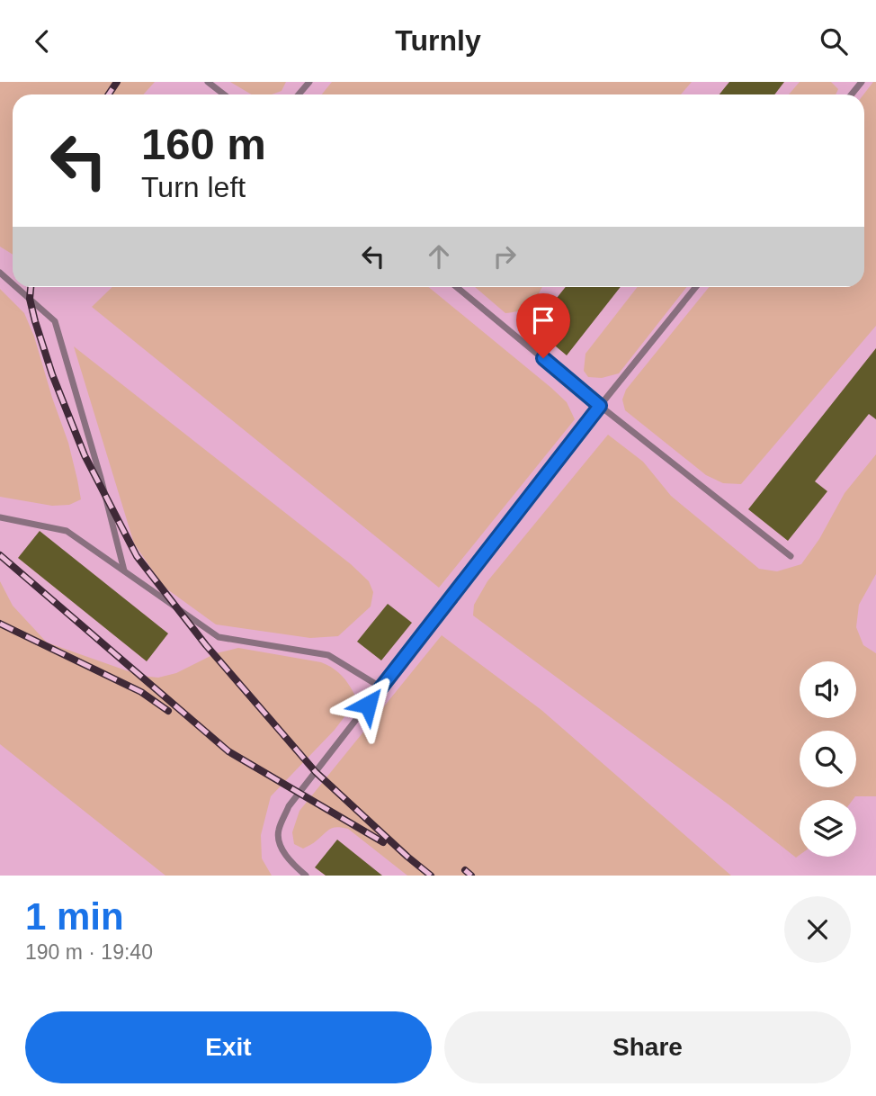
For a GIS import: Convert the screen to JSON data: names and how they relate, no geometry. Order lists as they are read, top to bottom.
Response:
{
  "page": {
    "header": "Turnly",
    "turn": ["160 m", "Turn left"],
    "heading": ["1 min", "190 m · 19:40"],
    "buttons": ["Exit", "Share"]
  }
}
